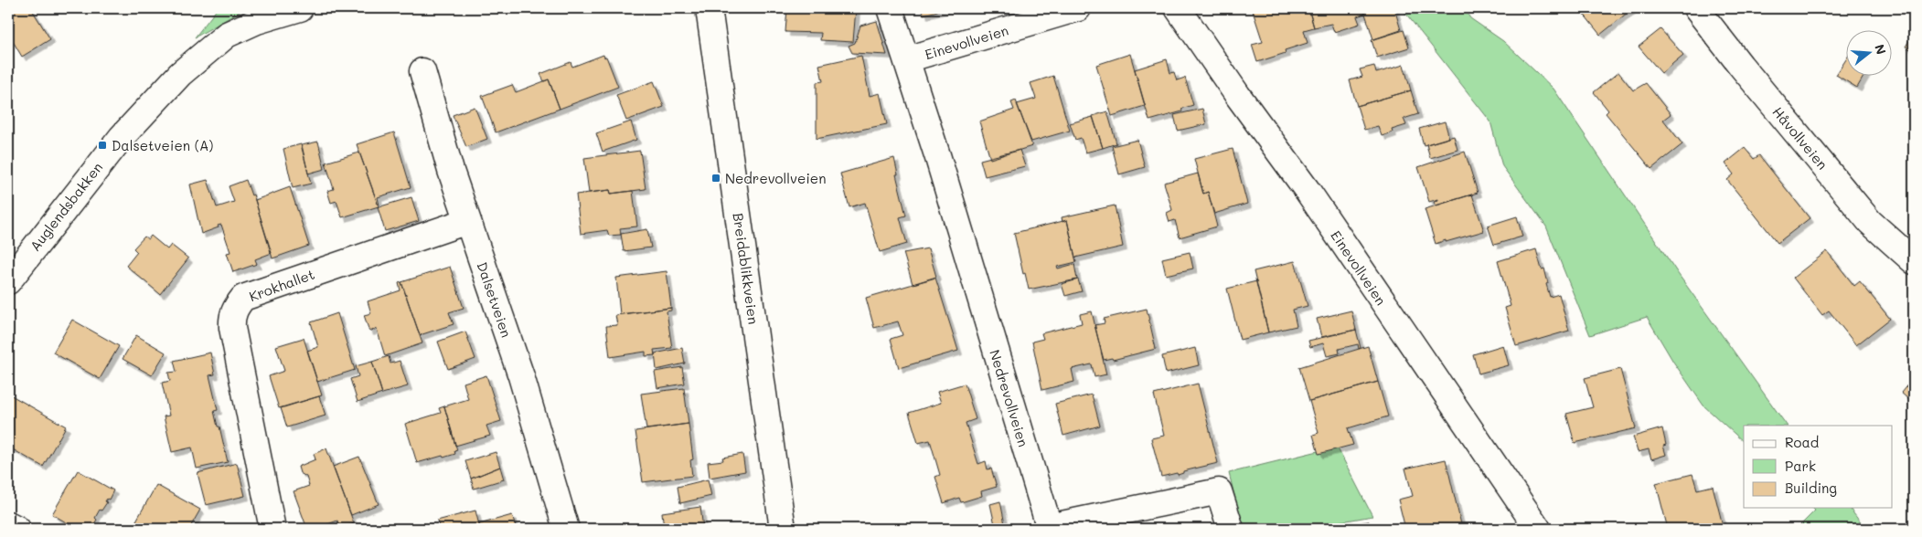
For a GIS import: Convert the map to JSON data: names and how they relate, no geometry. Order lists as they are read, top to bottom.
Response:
{
  "streets": {
    "street": [
      "Einevollveien",
      "Håvollveien",
      "Auglendsbakken",
      "Breidablikkveien",
      "Krokhallet",
      "Dalsetveien",
      "Nedrevollveien"
    ]
  },
  "crossings": [
    ["Einevollveien", "Nedrevollveien"],
    ["Krokhallet", "Dalsetveien"]
  ],
  "places": {
    "transit": ["Dalsetveien (A)", "Nedrevollveien"]
  },
  "legend": ["Road", "Park", "Building"],
  "north": "right"
}
